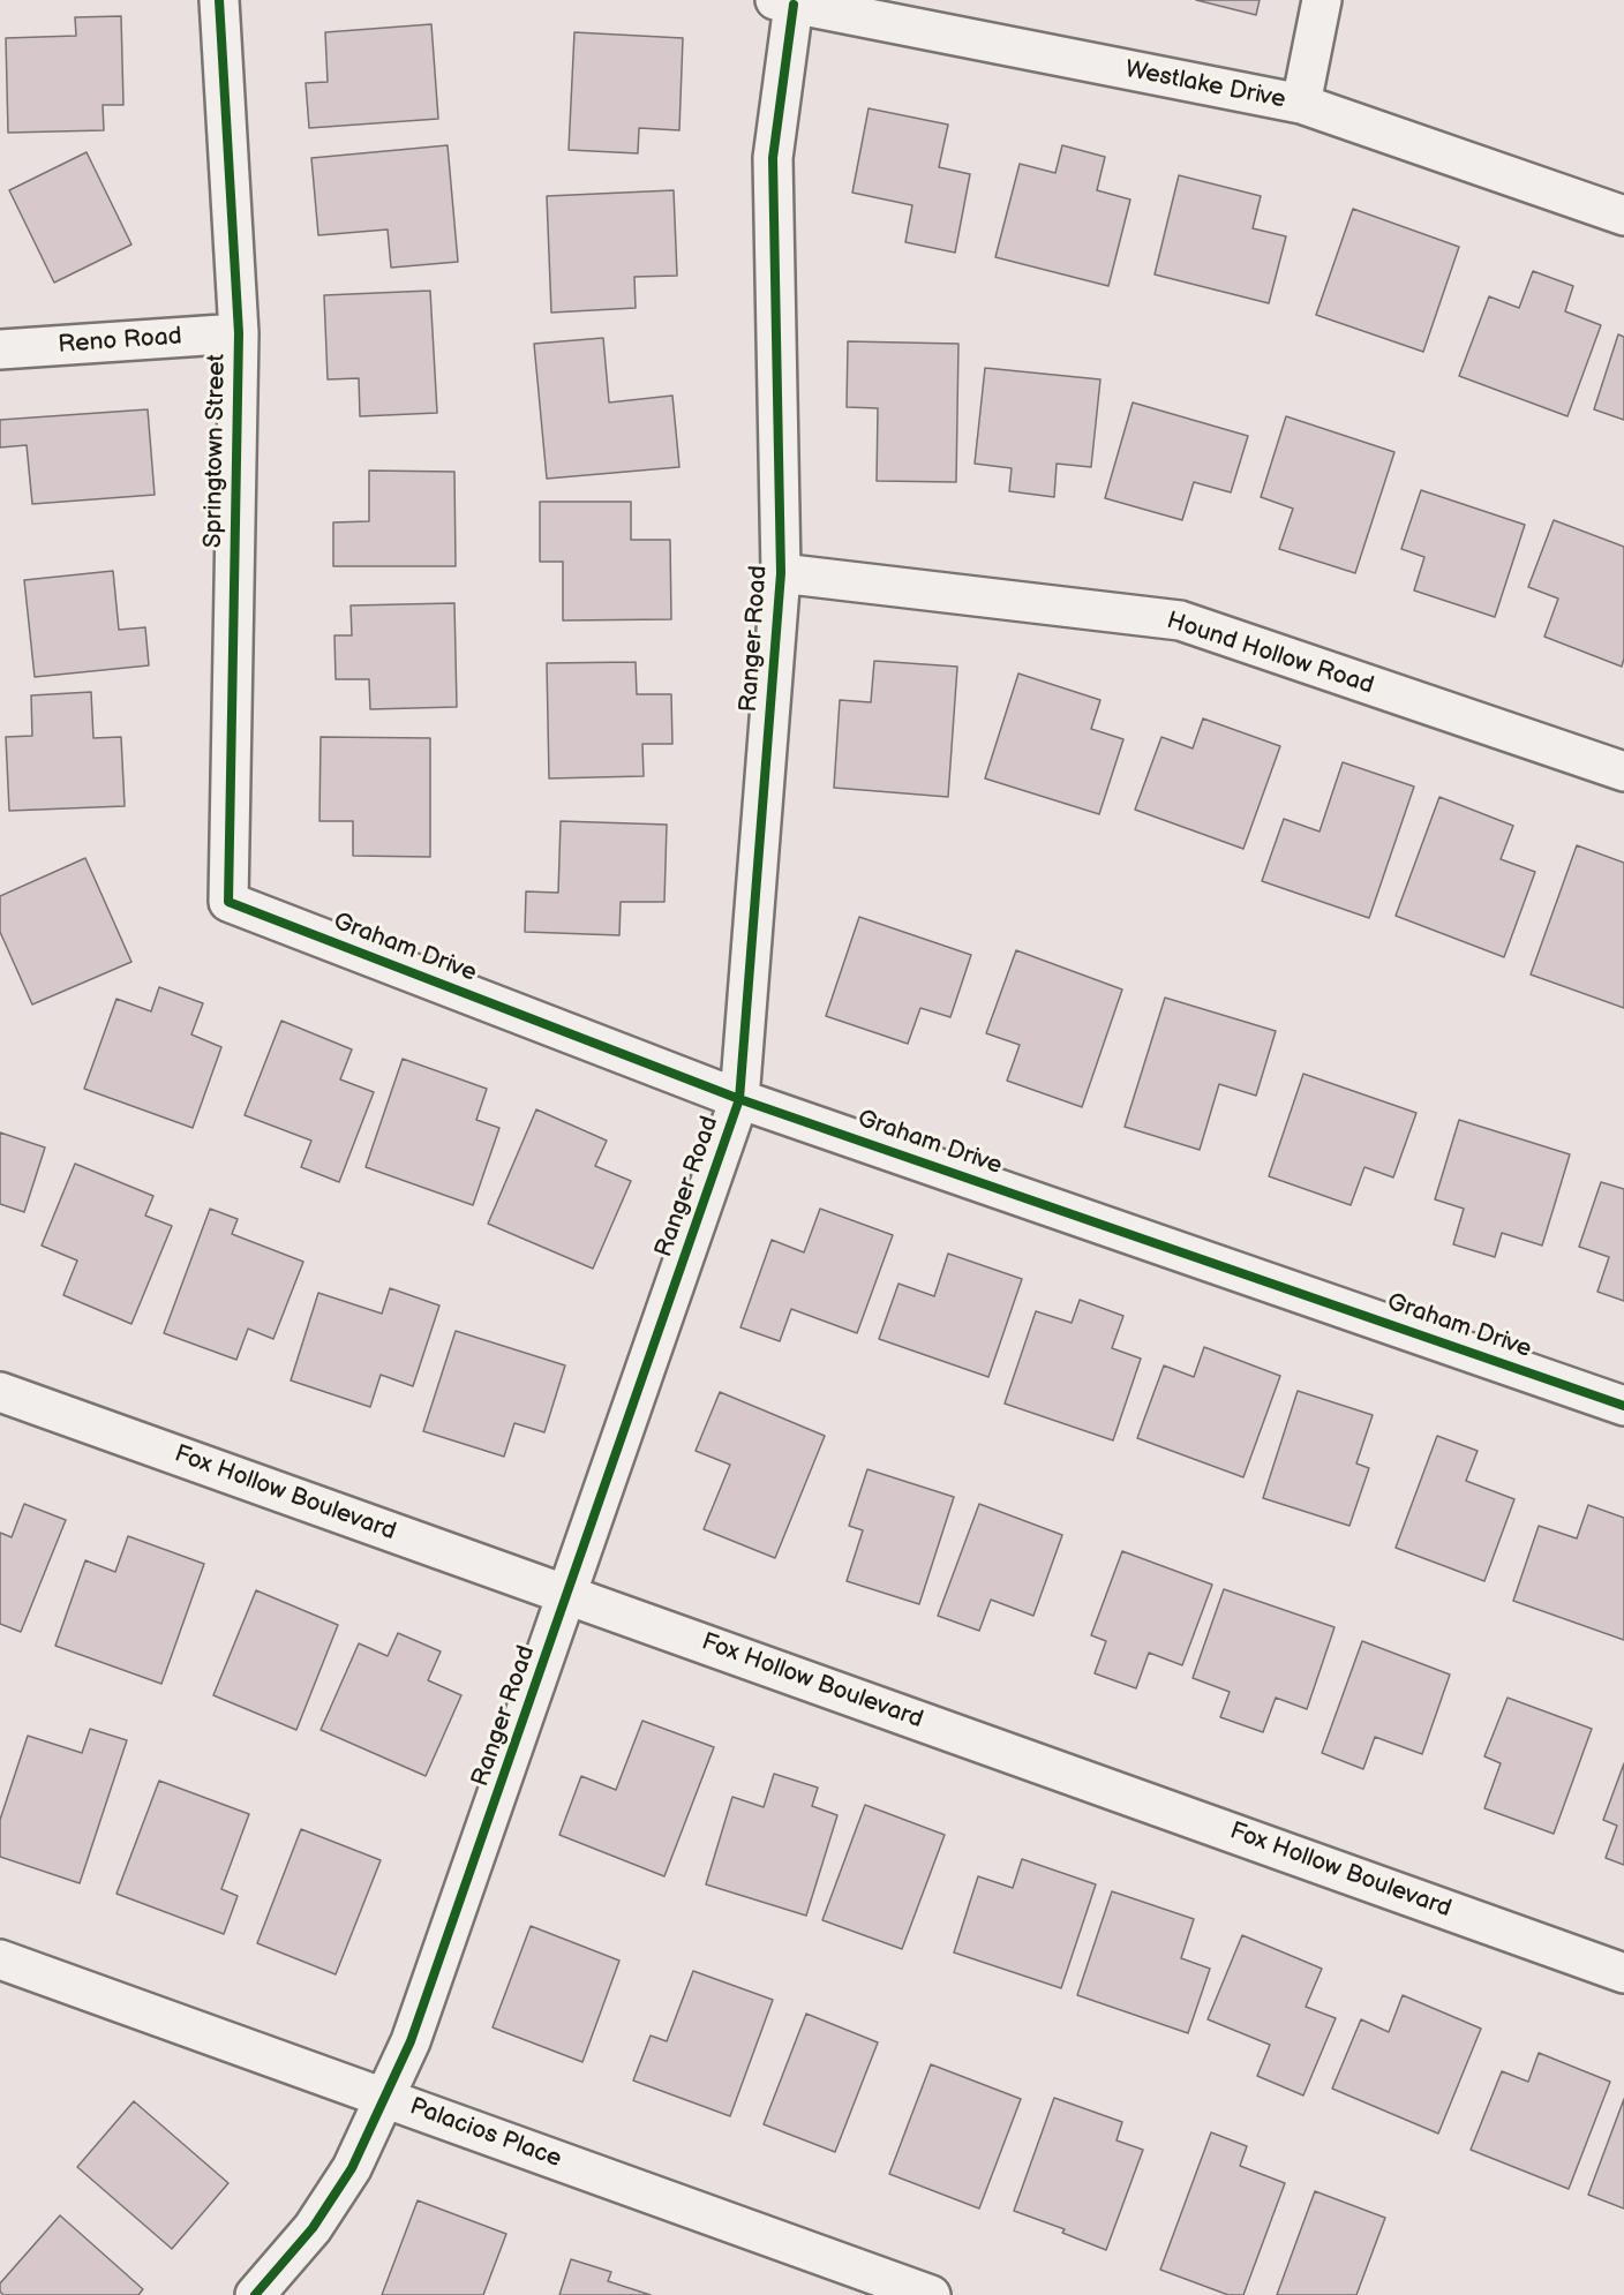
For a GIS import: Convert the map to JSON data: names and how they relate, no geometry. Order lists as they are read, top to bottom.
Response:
{
  "streets": {
    "street": [
      "Westlake Drive",
      "Reno Road",
      "Springtown Street",
      "Ranger Road",
      "Hound Hollow Road",
      "Graham Drive",
      "Fox Hollow Boulevard",
      "Palacios Place"
    ]
  },
  "crossings": [
    ["Westlake Drive", "Ranger Road"],
    ["Reno Road", "Springtown Street"],
    ["Springtown Street", "Graham Drive"],
    ["Ranger Road", "Hound Hollow Road"],
    ["Ranger Road", "Graham Drive"],
    ["Ranger Road", "Fox Hollow Boulevard"],
    ["Ranger Road", "Palacios Place"]
  ]
}
